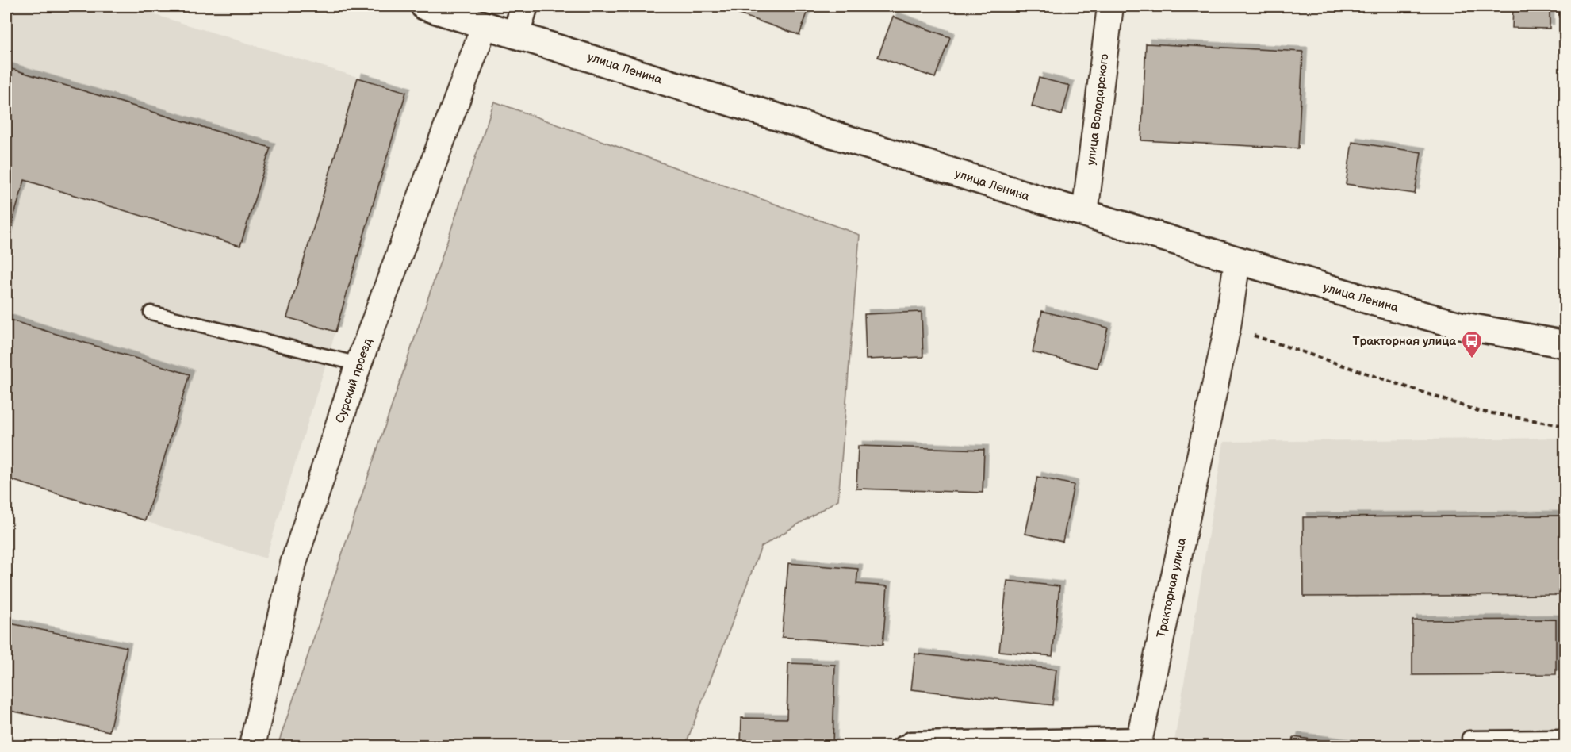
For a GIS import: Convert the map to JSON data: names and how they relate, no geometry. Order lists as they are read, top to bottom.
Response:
{
  "streets": {
    "main road": ["улица Ленина"],
    "street": ["улица Володарского", "Сурский проезд", "Тракторная улица"]
  },
  "crossings": [
    ["улица Ленина", "улица Володарского"],
    ["улица Ленина", "Сурский проезд"],
    ["улица Ленина", "Тракторная улица"]
  ],
  "places": {
    "bus stop": ["Тракторная улица"]
  }
}
